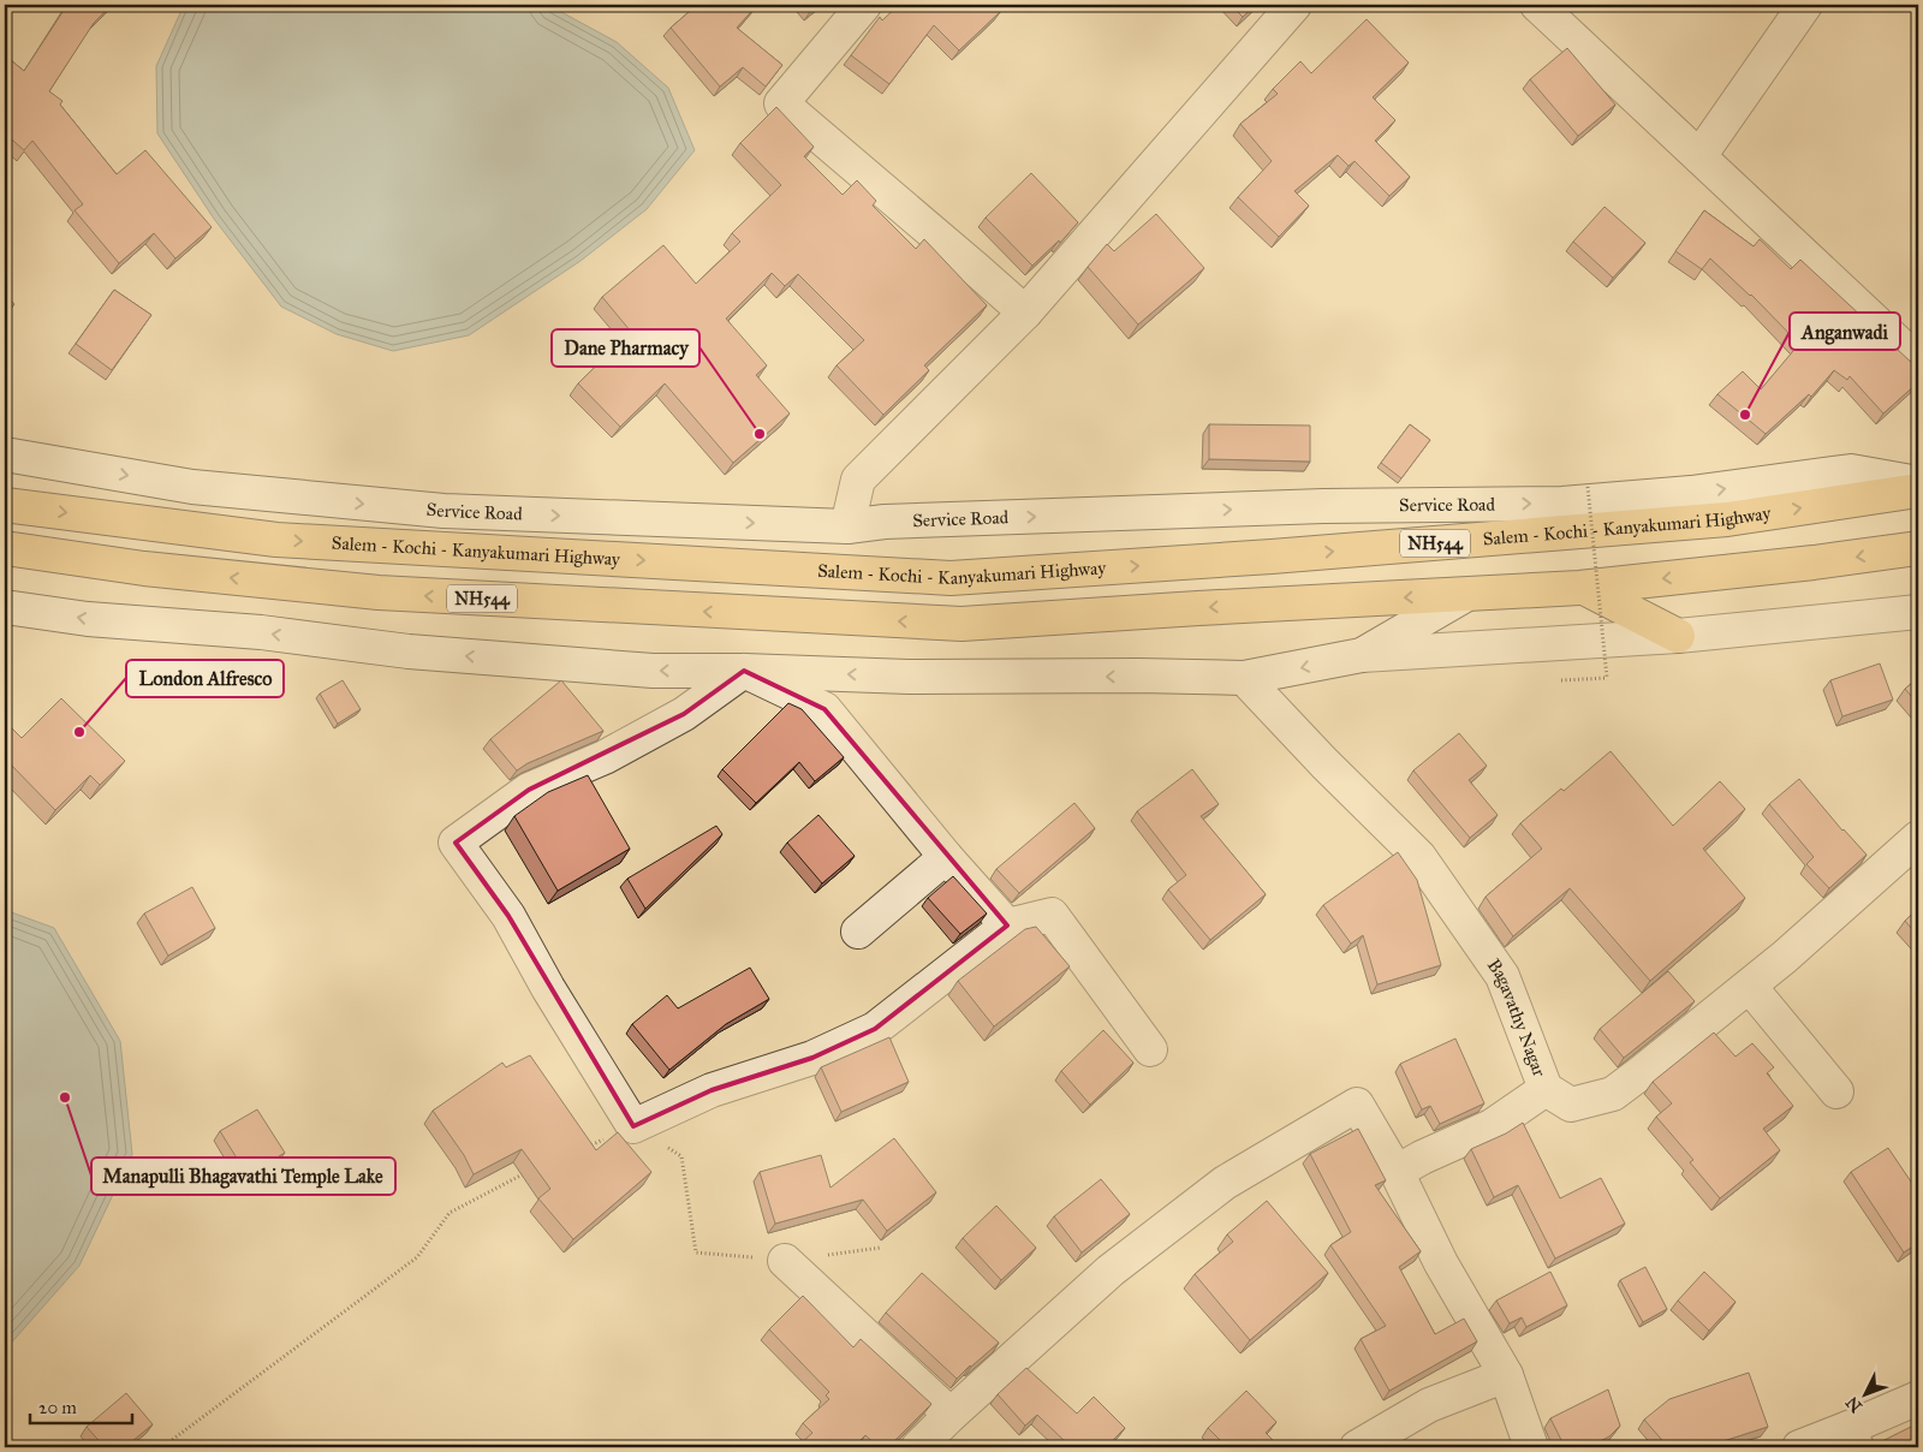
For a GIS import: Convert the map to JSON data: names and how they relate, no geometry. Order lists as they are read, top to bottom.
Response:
{
  "streets": {
    "highway": ["Salem - Kochi - Kanyakumari Highway", "NH544"],
    "street": ["Service Road", "Bagavathy Nagar"]
  },
  "places": [
    "Anganwadi",
    "Dane Pharmacy",
    "London Alfresco",
    "Manapulli Bhagavathi Temple Lake"
  ],
  "scale_bar": "20 m",
  "north": "bottom left"
}
